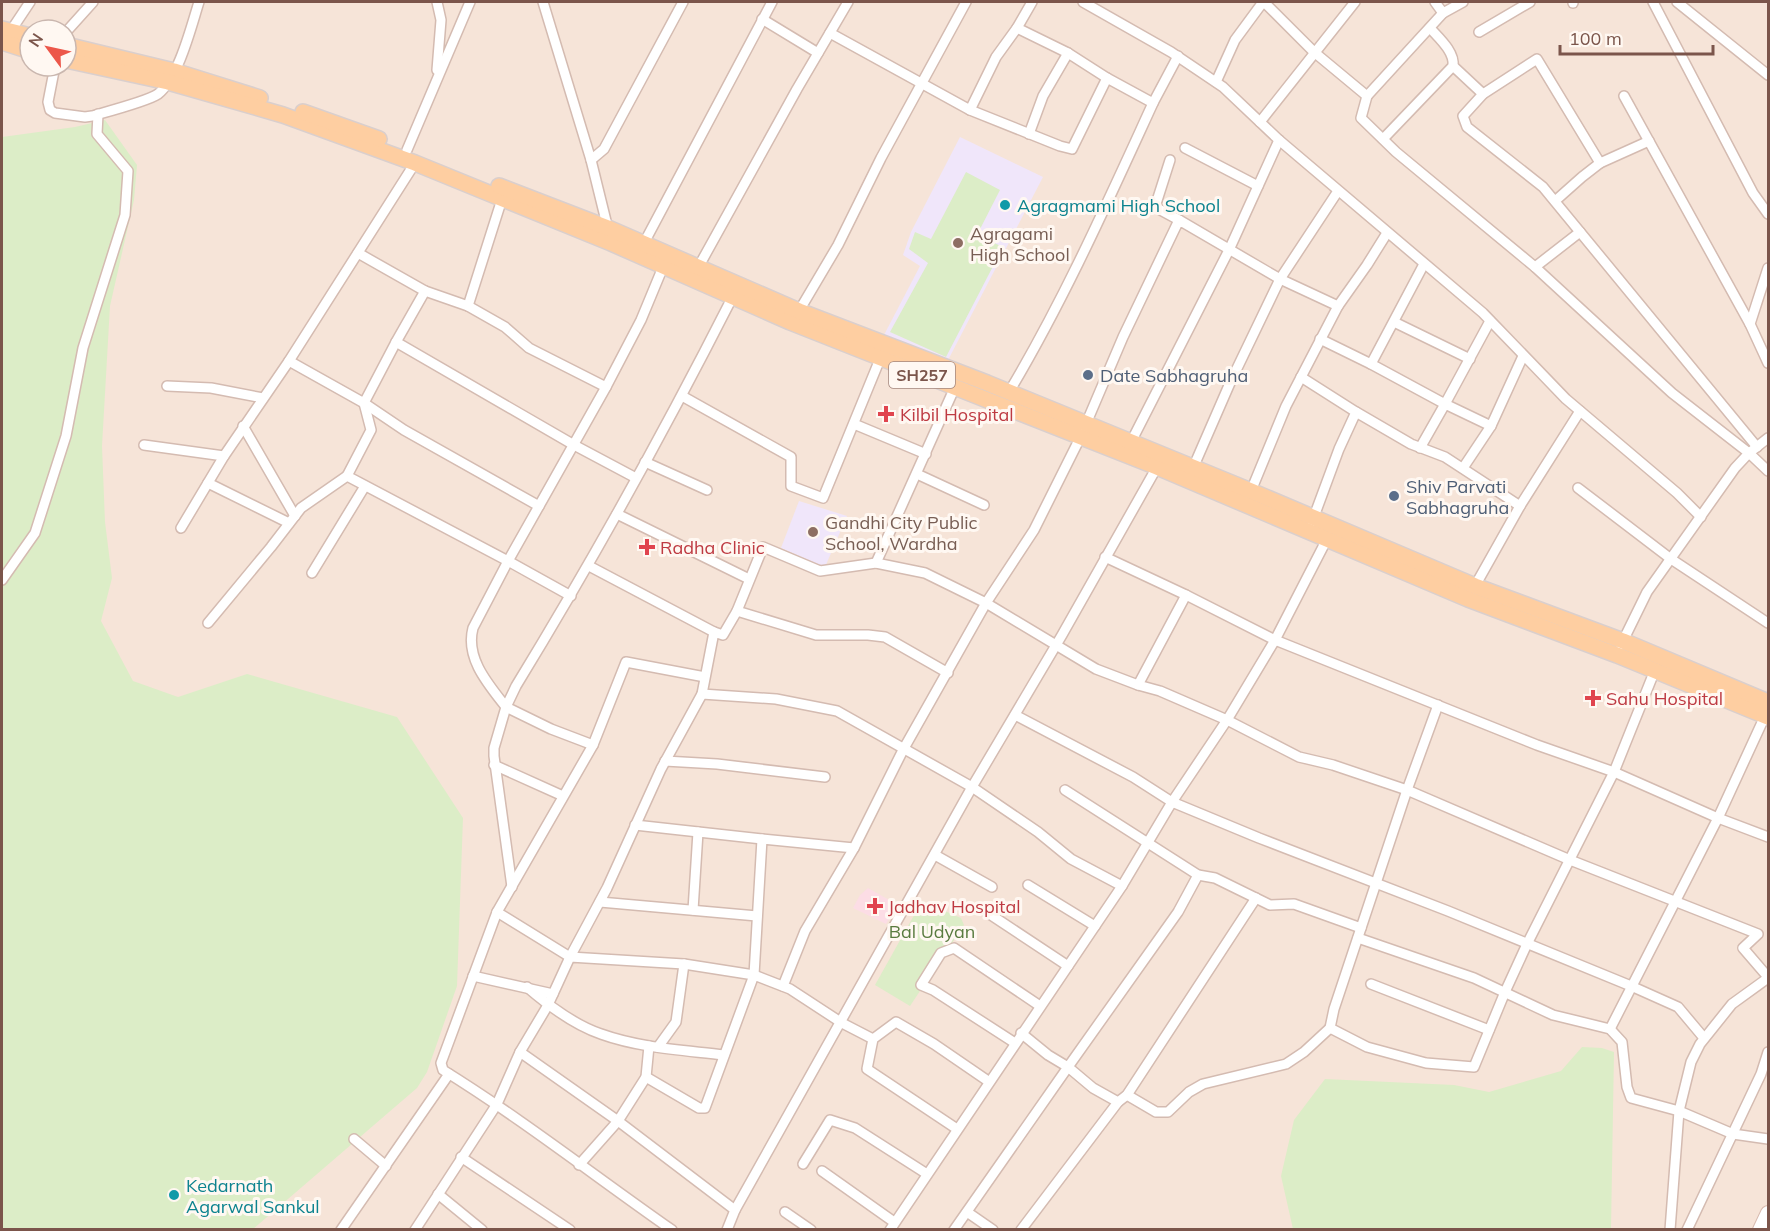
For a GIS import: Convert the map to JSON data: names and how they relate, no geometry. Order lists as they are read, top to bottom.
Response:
{
  "streets": {
    "main road": ["SH257"]
  },
  "parks": ["Bal Udyan"],
  "places": {
    "other": [
      "Agragmami High School",
      "Agragami High School",
      "Date Sabhagruha",
      "Shiv Parvati Sabhagruha",
      "Gandhi City Public School, Wardha",
      "Kedarnath Agarwal Sankul"
    ],
    "health": [
      "Kilbil Hospital",
      "Radha Clinic",
      "Sahu Hospital",
      "Jadhav Hospital"
    ]
  },
  "scale_bar": "100 m",
  "north": "top left"
}
